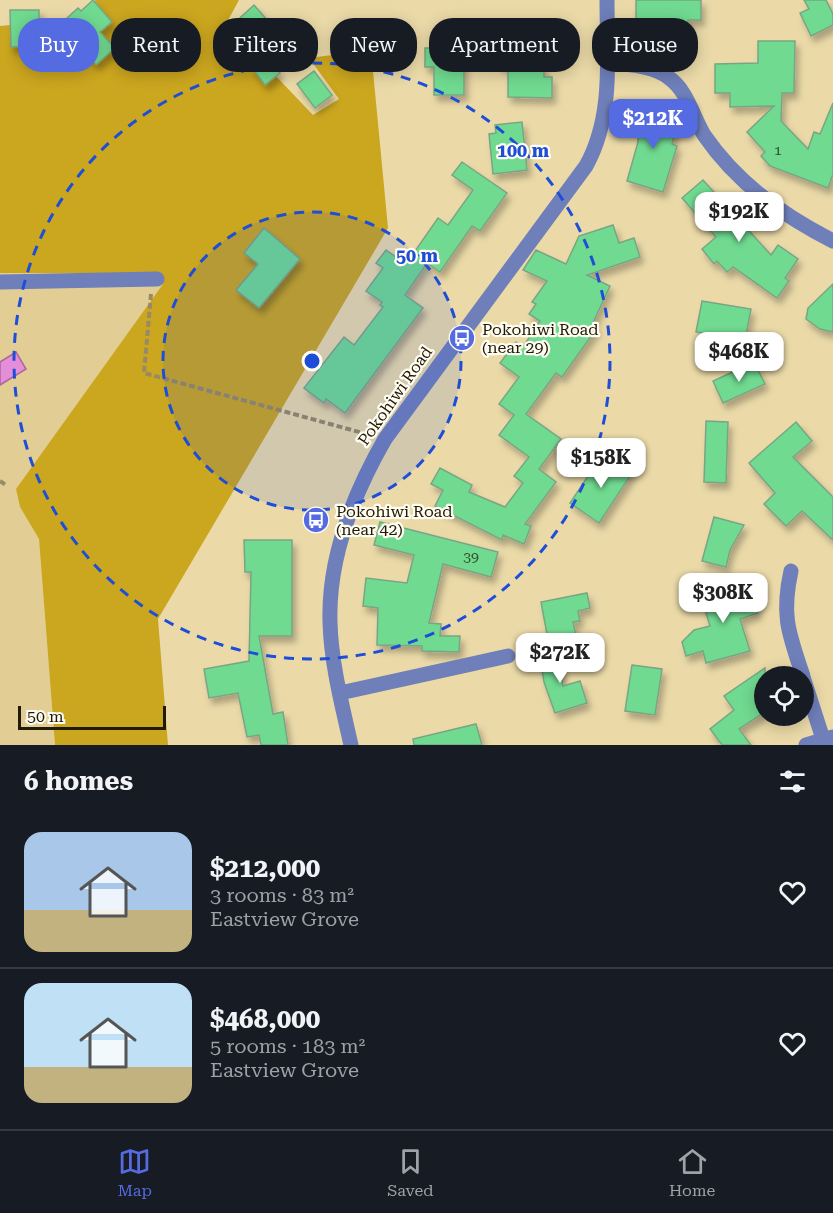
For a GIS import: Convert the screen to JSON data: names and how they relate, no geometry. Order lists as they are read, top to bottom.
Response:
{
  "streets": {
    "street": ["Pokohiwi Road"]
  },
  "places": {
    "bus stop": ["Pokohiwi Road (near 29)", "Pokohiwi Road (near 42)"]
  },
  "house_numbers": ["1", "39"],
  "scale_bar": "50 m",
  "page": {
    "chip": [
      "Buy",
      "Rent",
      "Filters",
      "New",
      "Apartment",
      "House"
    ],
    "price": [
      "$212K",
      "$192K",
      "$468K",
      "$158K",
      "$308K",
      "$272K"
    ],
    "scale": "50 m",
    "heading": "6 homes",
    "list": [
      {
        "name": "$212,000",
        "note": "3 rooms · 83 m² · Eastview Grove"
      },
      {
        "name": "$468,000",
        "note": "5 rooms · 183 m² · Eastview Grove"
      }
    ],
    "tabs": ["Map", "Saved", "Home"]
  },
  "rings": ["100 m", "50 m"]
}
